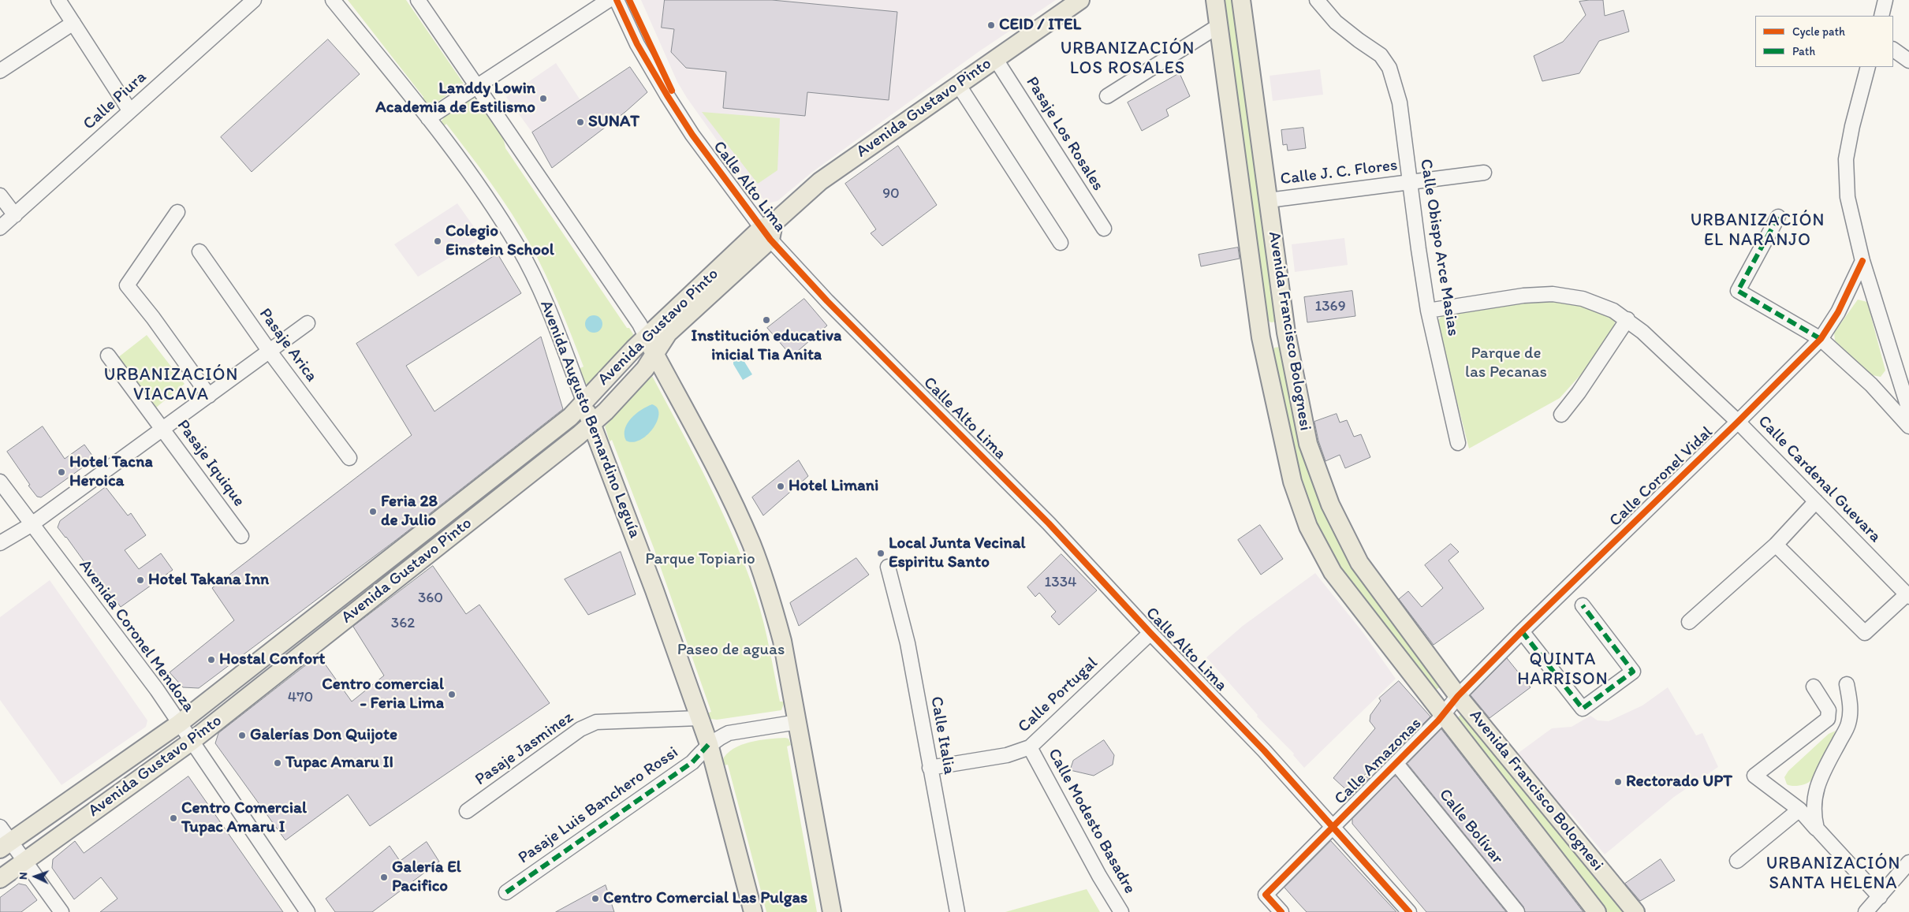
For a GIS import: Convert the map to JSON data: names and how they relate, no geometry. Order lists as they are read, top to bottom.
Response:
{
  "streets": {
    "main road": ["Avenida Gustavo Pinto", "Avenida Francisco Bolognesi", "Avenida Augusto Bernardino Leguía"],
    "street": [
      "Calle Piura",
      "Pasaje Los Rosales",
      "Calle J. C. Flores",
      "Calle Alto Lima",
      "Calle Obispo Arce Masias",
      "Pasaje Arica",
      "Pasaje Iquique",
      "Calle Coronel Vidal",
      "Calle Cardenal Guevara",
      "Avenida Coronel Mendoza",
      "Calle Portugal",
      "Calle Italia",
      "Pasaje Jasminez",
      "Calle Amazonas",
      "Pasaje Luis Banchero Rossi",
      "Calle Modesto Basadre",
      "Calle Bolívar"
    ]
  },
  "crossings": [
    ["Avenida Gustavo Pinto", "Pasaje Los Rosales"],
    ["Avenida Gustavo Pinto", "Calle Alto Lima"],
    ["Avenida Gustavo Pinto", "Avenida Augusto Bernardino Leguía"],
    ["Avenida Gustavo Pinto", "Avenida Coronel Mendoza"],
    ["Calle J. C. Flores", "Calle Obispo Arce Masias"],
    ["Calle J. C. Flores", "Avenida Francisco Bolognesi"],
    ["Calle Alto Lima", "Calle Portugal"],
    ["Calle Alto Lima", "Calle Amazonas"],
    ["Calle Obispo Arce Masias", "Calle Cardenal Guevara"],
    ["Avenida Francisco Bolognesi", "Calle Coronel Vidal"],
    ["Avenida Francisco Bolognesi", "Calle Amazonas"],
    ["Avenida Augusto Bernardino Leguía", "Pasaje Jasminez"],
    ["Avenida Augusto Bernardino Leguía", "Pasaje Luis Banchero Rossi"],
    ["Calle Coronel Vidal", "Calle Cardenal Guevara"],
    ["Calle Coronel Vidal", "Calle Amazonas"],
    ["Calle Portugal", "Calle Italia"],
    ["Calle Portugal", "Calle Modesto Basadre"],
    ["Calle Amazonas", "Calle Bolívar"]
  ],
  "districts": [
    "URBANIZACIÓN LOS ROSALES",
    "URBANIZACIÓN EL NARANJO",
    "URBANIZACIÓN VIACAVA",
    "QUINTA HARRISON",
    "URBANIZACIÓN SANTA HELENA"
  ],
  "parks": ["Parque de las Pecanas", "Parque Topiario", "Paseo de aguas"],
  "places": [
    "CEID / ITEL",
    "Landdy Lowin Academia de Estilismo",
    "SUNAT",
    "Colegio Einstein School",
    "Institución educativa inicial Tia Anita",
    "Hotel Tacna Heroica",
    "Hotel Limani",
    "Feria 28 de Julio",
    "Local Junta Vecinal Espiritu Santo",
    "Hotel Takana Inn",
    "Hostal Confort",
    "Centro comercial - Feria Lima",
    "Galerías Don Quijote",
    "Tupac Amaru II",
    "Rectorado UPT",
    "Centro Comercial Tupac Amaru I",
    "Galería El Pacifico",
    "Centro Comercial Las Pulgas"
  ],
  "house_numbers": [
    "90",
    "1369",
    "1334",
    "360",
    "362",
    "470"
  ],
  "legend": ["Cycle path", "Path"],
  "north": "left"
}
